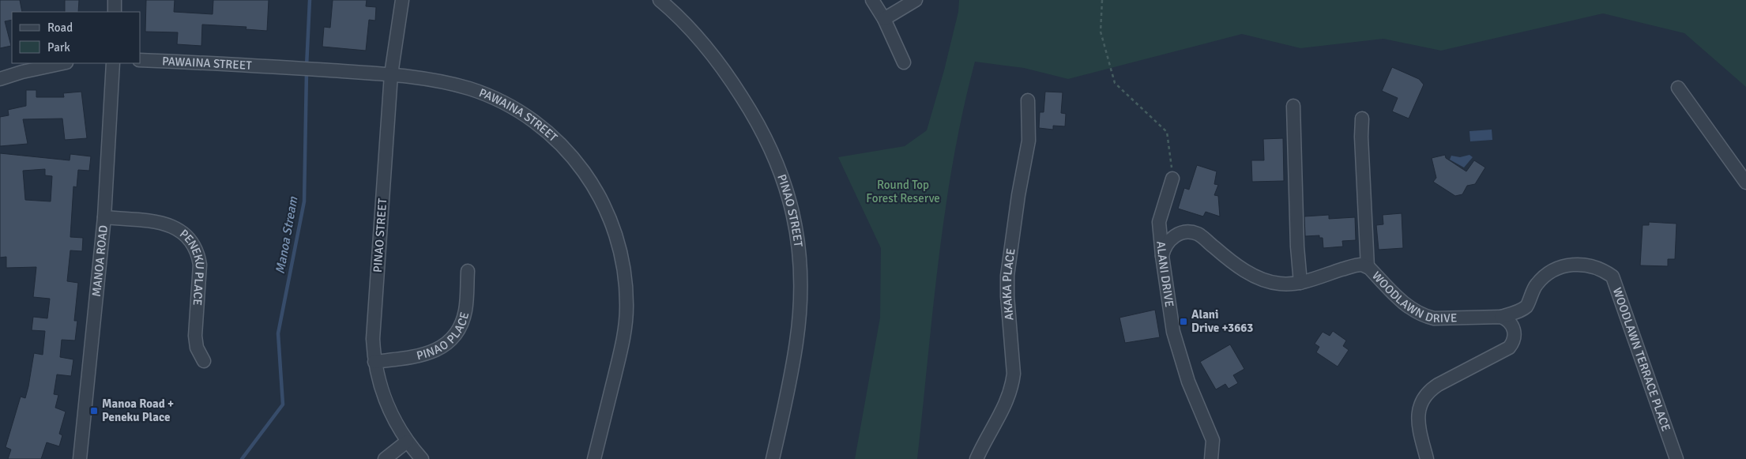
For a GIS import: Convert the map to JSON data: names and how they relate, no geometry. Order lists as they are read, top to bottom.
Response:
{
  "streets": {
    "street": [
      "PAWAINA STREET",
      "PINAO STREET",
      "MANOA ROAD",
      "PENEKU PLACE",
      "ALANI DRIVE",
      "AKAKA PLACE",
      "WOODLAWN DRIVE",
      "PINAO PLACE",
      "WOODLAWN TERRACE PLACE"
    ]
  },
  "crossings": [
    ["PAWAINA STREET", "PINAO STREET"],
    ["PINAO STREET", "PINAO PLACE"],
    ["MANOA ROAD", "PENEKU PLACE"],
    ["ALANI DRIVE", "WOODLAWN DRIVE"],
    ["WOODLAWN DRIVE", "WOODLAWN TERRACE PLACE"]
  ],
  "water": ["Manoa Stream"],
  "parks": ["Round Top Forest Reserve"],
  "places": {
    "transit": ["Alani Drive +3663", "Manoa Road + Peneku Place"]
  },
  "legend": ["Road", "Park"]
}
